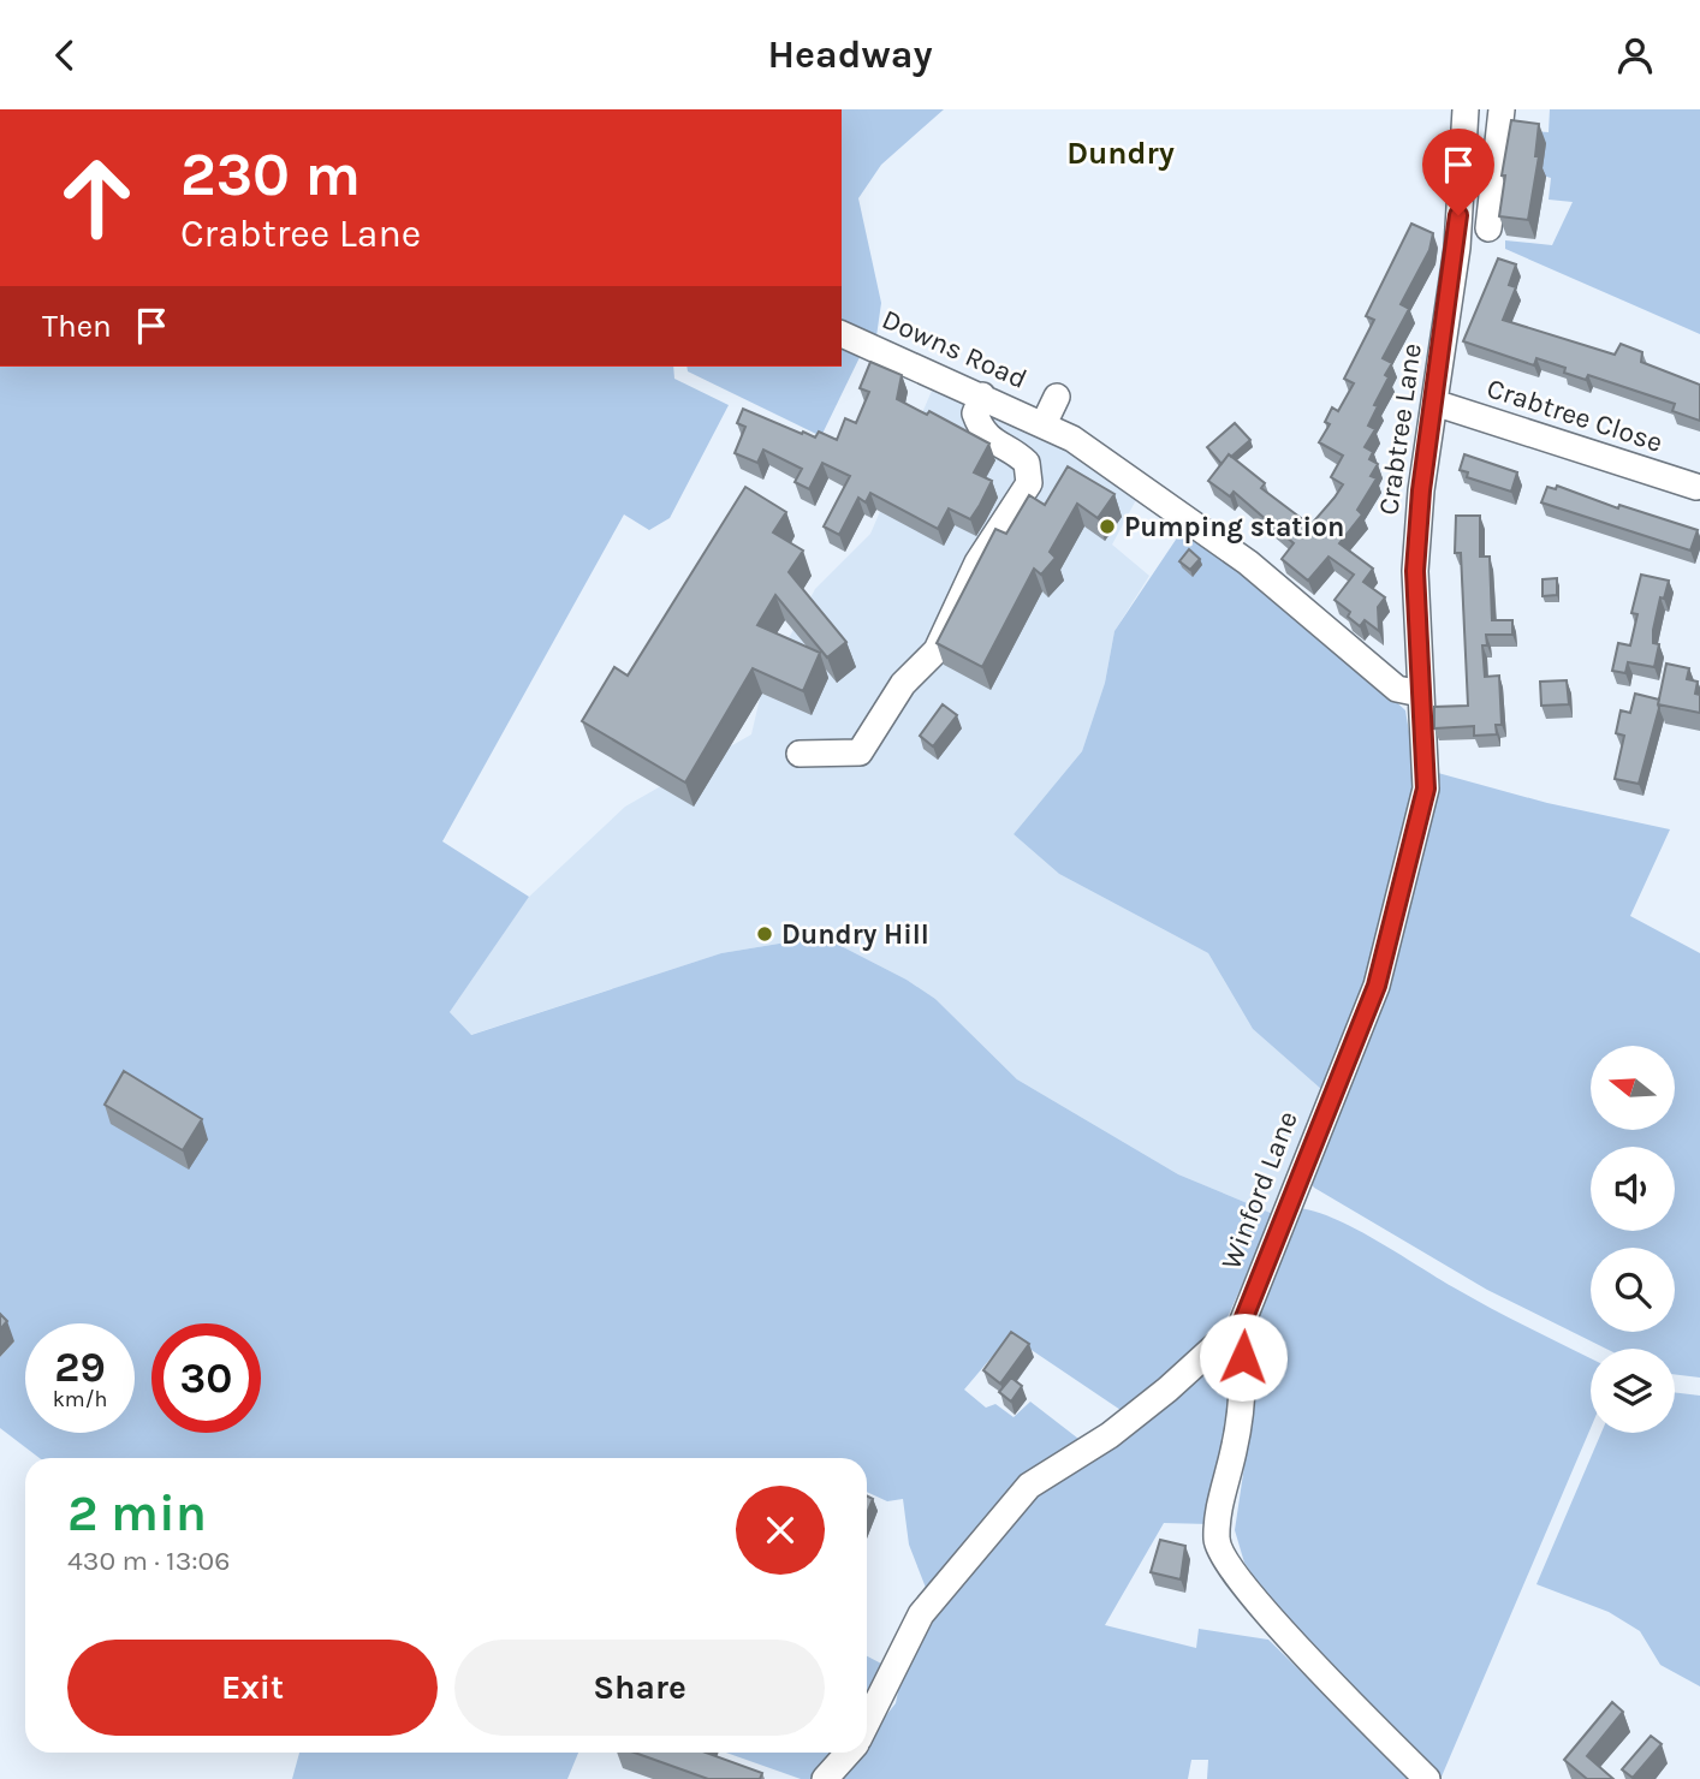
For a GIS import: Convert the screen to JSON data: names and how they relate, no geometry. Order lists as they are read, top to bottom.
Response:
{
  "streets": {
    "street": [
      "Downs Road",
      "Crabtree Close",
      "Crabtree Lane",
      "Winford Lane"
    ]
  },
  "crossings": [
    ["Downs Road", "Crabtree Lane"],
    ["Crabtree Close", "Crabtree Lane"],
    ["Crabtree Lane", "Winford Lane"]
  ],
  "districts": ["Dundry"],
  "places": ["Pumping station", "Dundry Hill"],
  "north": "left",
  "page": {
    "header": "Headway",
    "turn": ["230 m", "Crabtree Lane"],
    "then": "Then",
    "speed": "29 km/h",
    "limit": "30",
    "heading": ["2 min", "430 m · 13:06"],
    "buttons": ["Exit", "Share"]
  }
}
